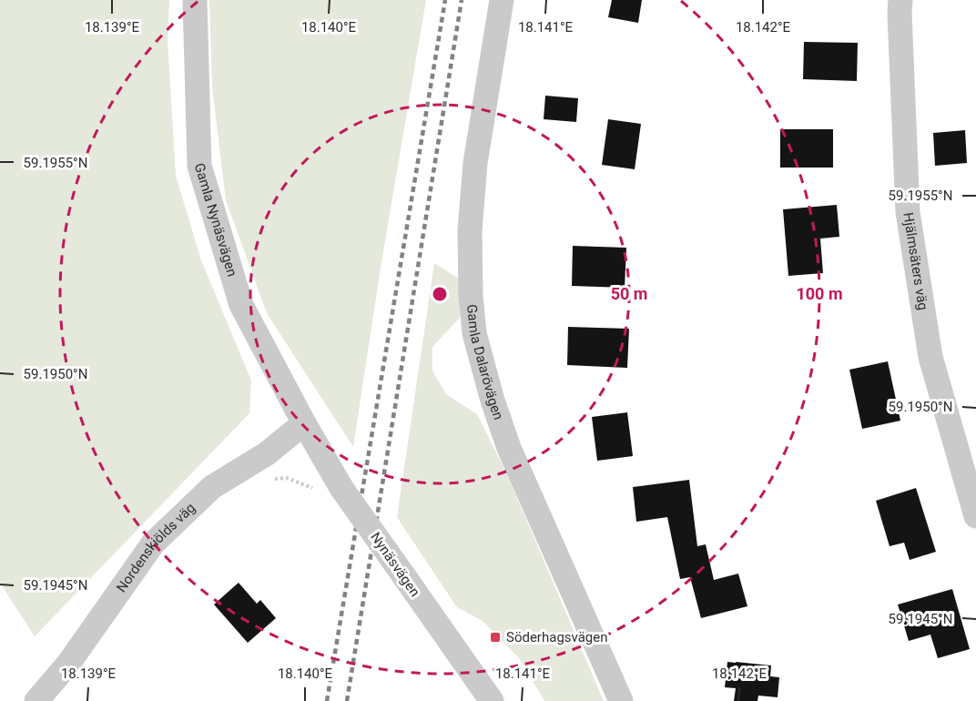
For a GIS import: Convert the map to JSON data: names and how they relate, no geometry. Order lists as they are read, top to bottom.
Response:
{
  "streets": {
    "street": [
      "Gamla Nynäsvägen",
      "Hjälmsäters väg",
      "Gamla Dalarövägen",
      "Nordenskiölds väg",
      "Nynäsvägen"
    ]
  },
  "crossings": [
    ["Gamla Nynäsvägen", "Nordenskiölds väg"],
    ["Gamla Nynäsvägen", "Nynäsvägen"],
    ["Nordenskiölds väg", "Nynäsvägen"]
  ],
  "places": {
    "transit": ["Söderhagsvägen"]
  },
  "coordinates": [
    "18.139°E",
    "18.140°E",
    "18.141°E",
    "18.142°E",
    "59.1955°N",
    "59.1950°N",
    "59.1945°N"
  ],
  "rings": ["50 m", "100 m"]
}
